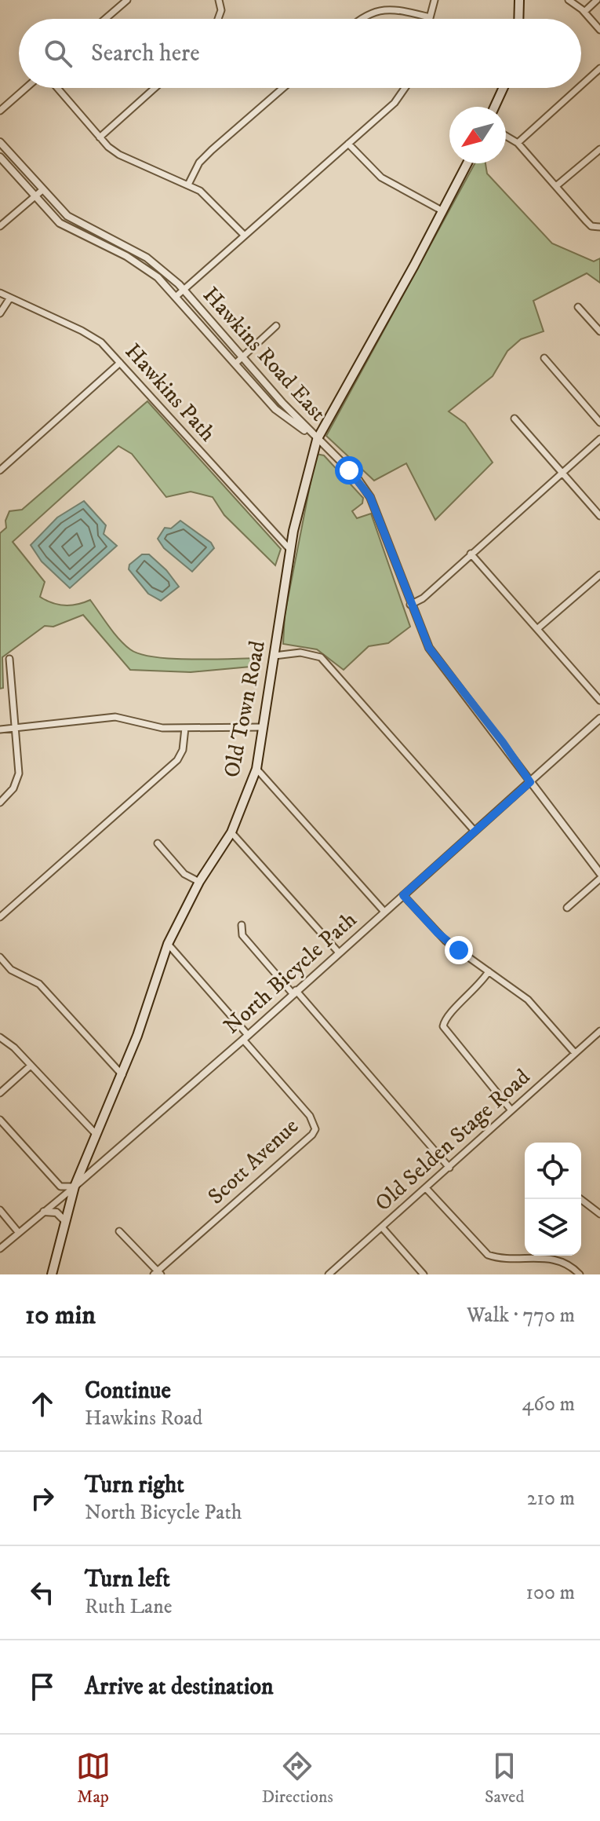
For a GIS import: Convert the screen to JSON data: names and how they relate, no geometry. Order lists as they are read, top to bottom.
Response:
{
  "streets": {
    "main road": ["Old Town Road"],
    "street": [
      "Hawkins Road East",
      "Hawkins Path",
      "North Bicycle Path",
      "Old Selden Stage Road",
      "Scott Avenue"
    ]
  },
  "crossings": [
    ["Hawkins Road East", "Old Town Road"],
    ["Hawkins Path", "Old Town Road"],
    ["Old Town Road", "North Bicycle Path"],
    ["North Bicycle Path", "Scott Avenue"]
  ],
  "north": "bottom left",
  "page": {
    "search": "Search here",
    "heading": ["10 min", "Walk · 770 m"],
    "list": [
      ["Continue", "Hawkins Road", "460 m"],
      ["Turn right", "North Bicycle Path", "210 m"],
      ["Turn left", "Ruth Lane", "100 m"],
      "Arrive at destination"
    ],
    "nav": ["Map", "Directions", "Saved"]
  }
}
